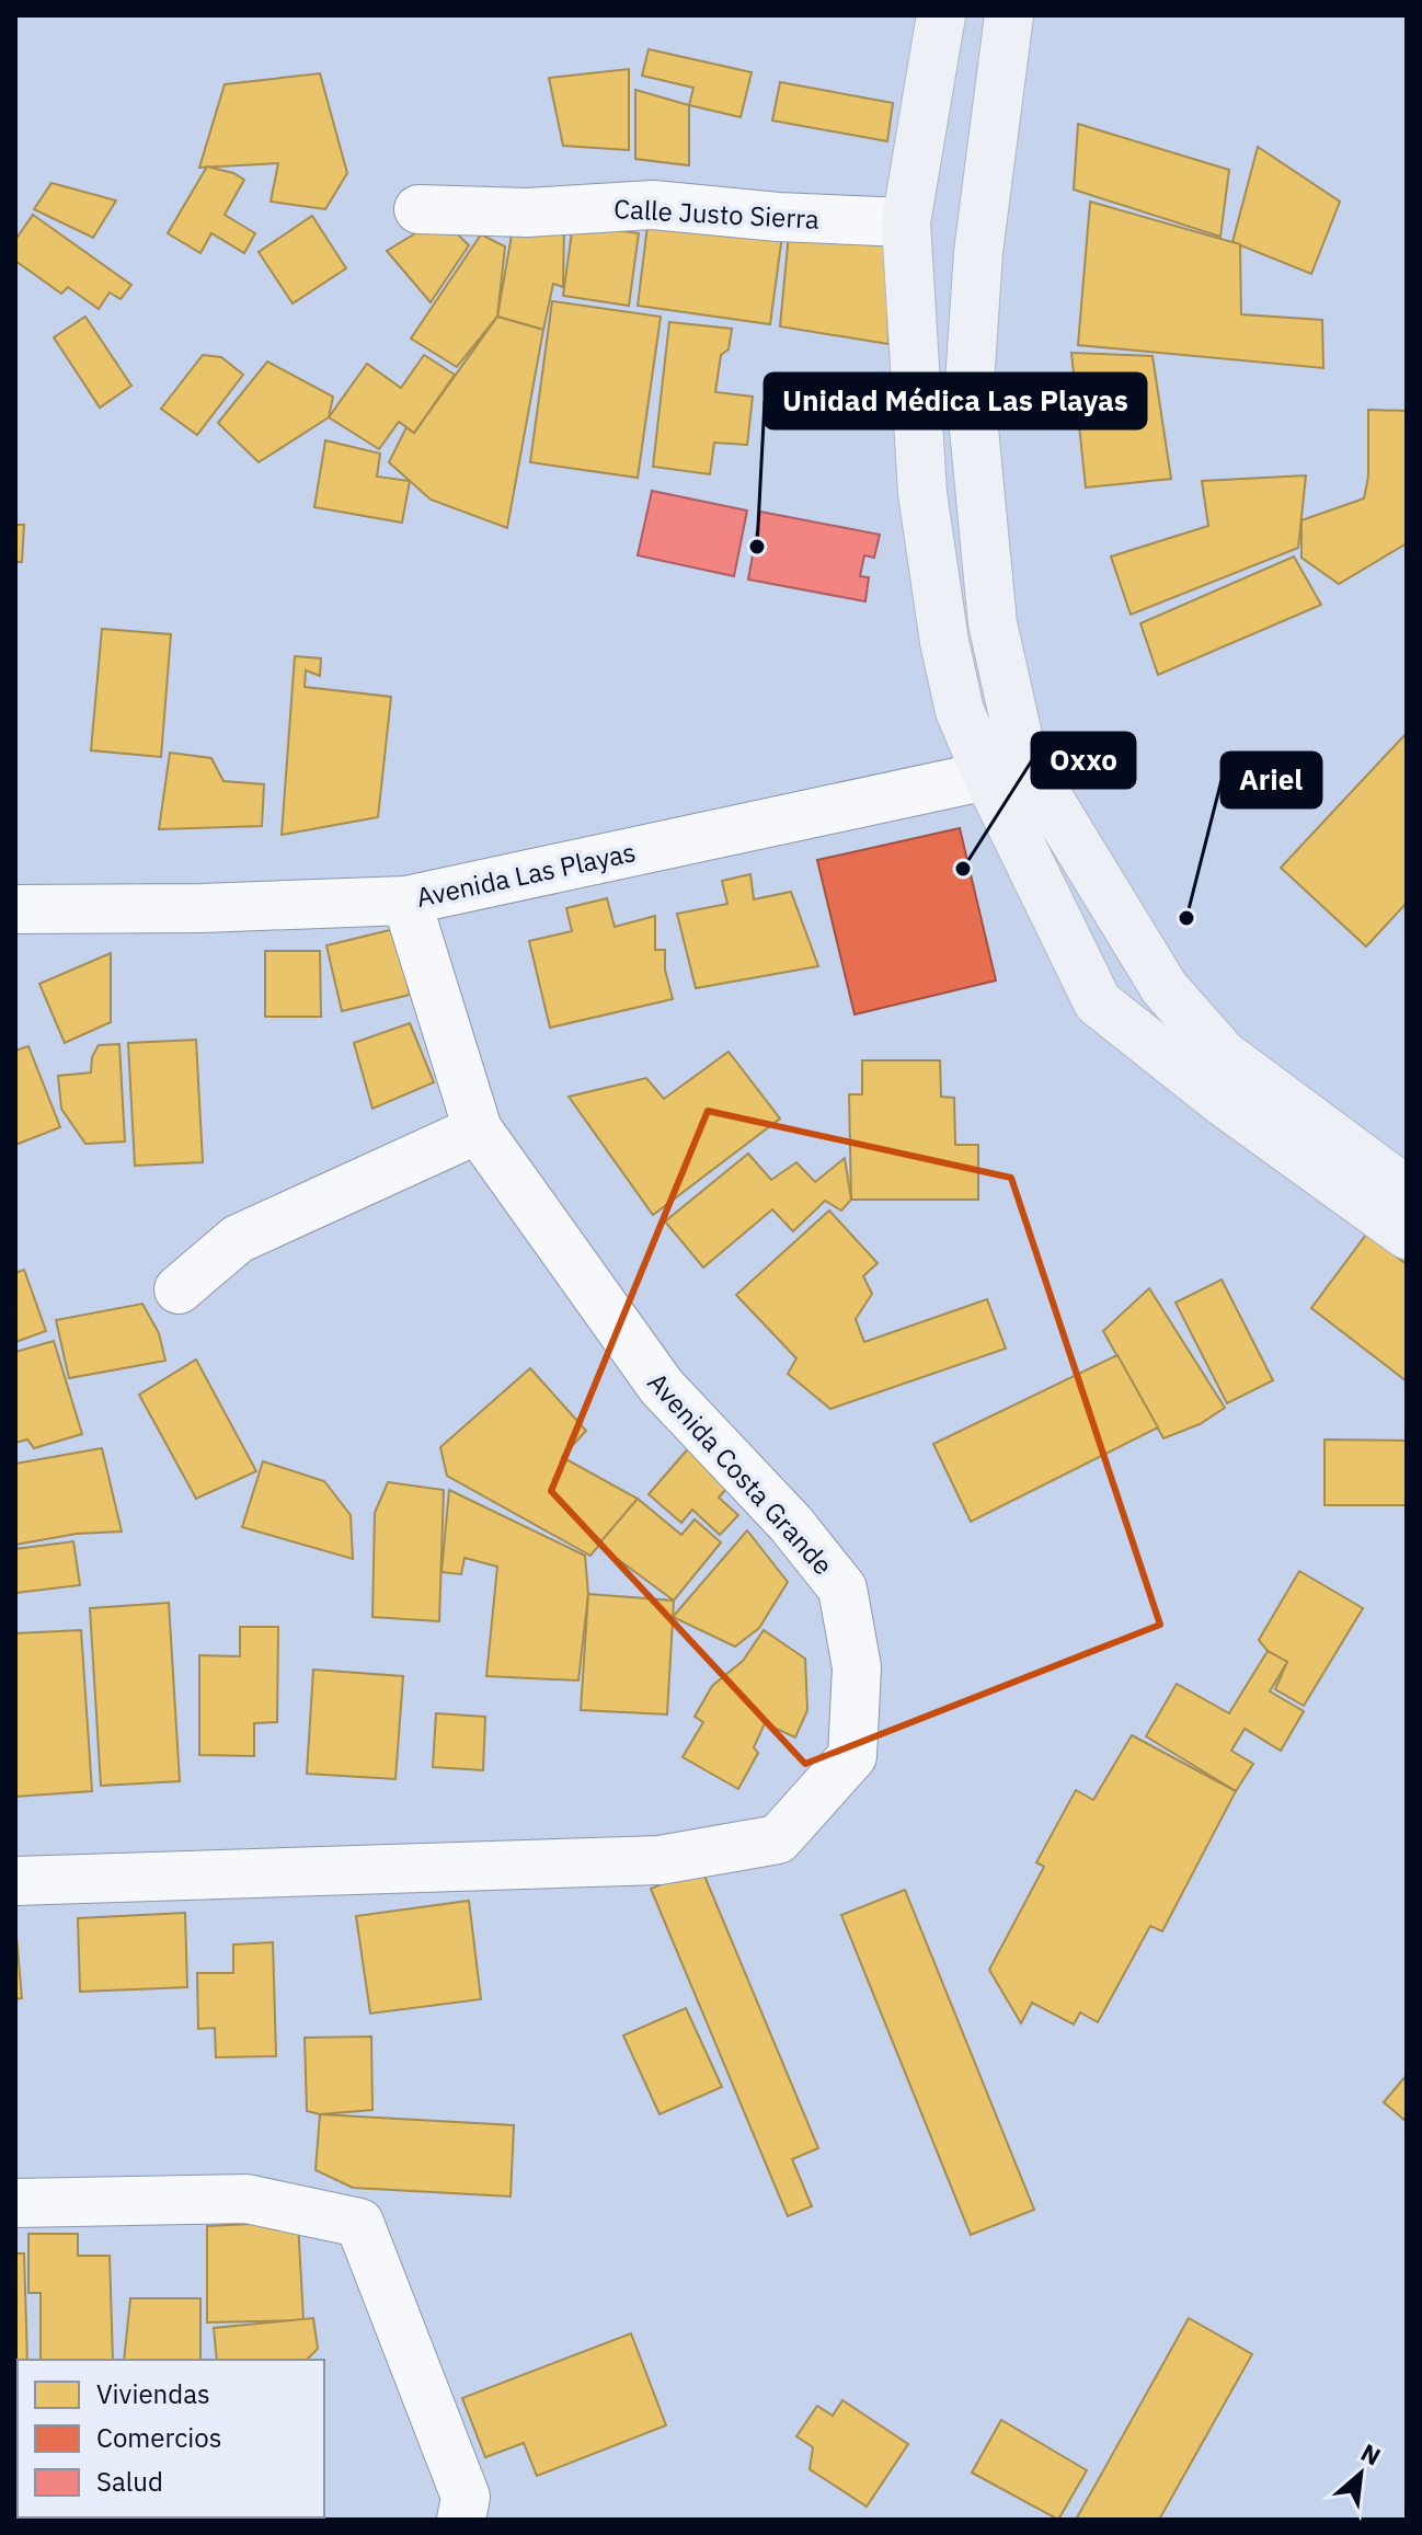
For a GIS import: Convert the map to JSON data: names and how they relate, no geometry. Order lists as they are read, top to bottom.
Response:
{
  "streets": {
    "street": ["Calle Justo Sierra", "Avenida Las Playas", "Avenida Costa Grande"]
  },
  "crossings": [
    ["Avenida Las Playas", "Avenida Costa Grande"]
  ],
  "places": ["Unidad Médica Las Playas", "Oxxo", "Ariel"],
  "legend": ["Viviendas", "Comercios", "Salud"],
  "north": "top right"
}
